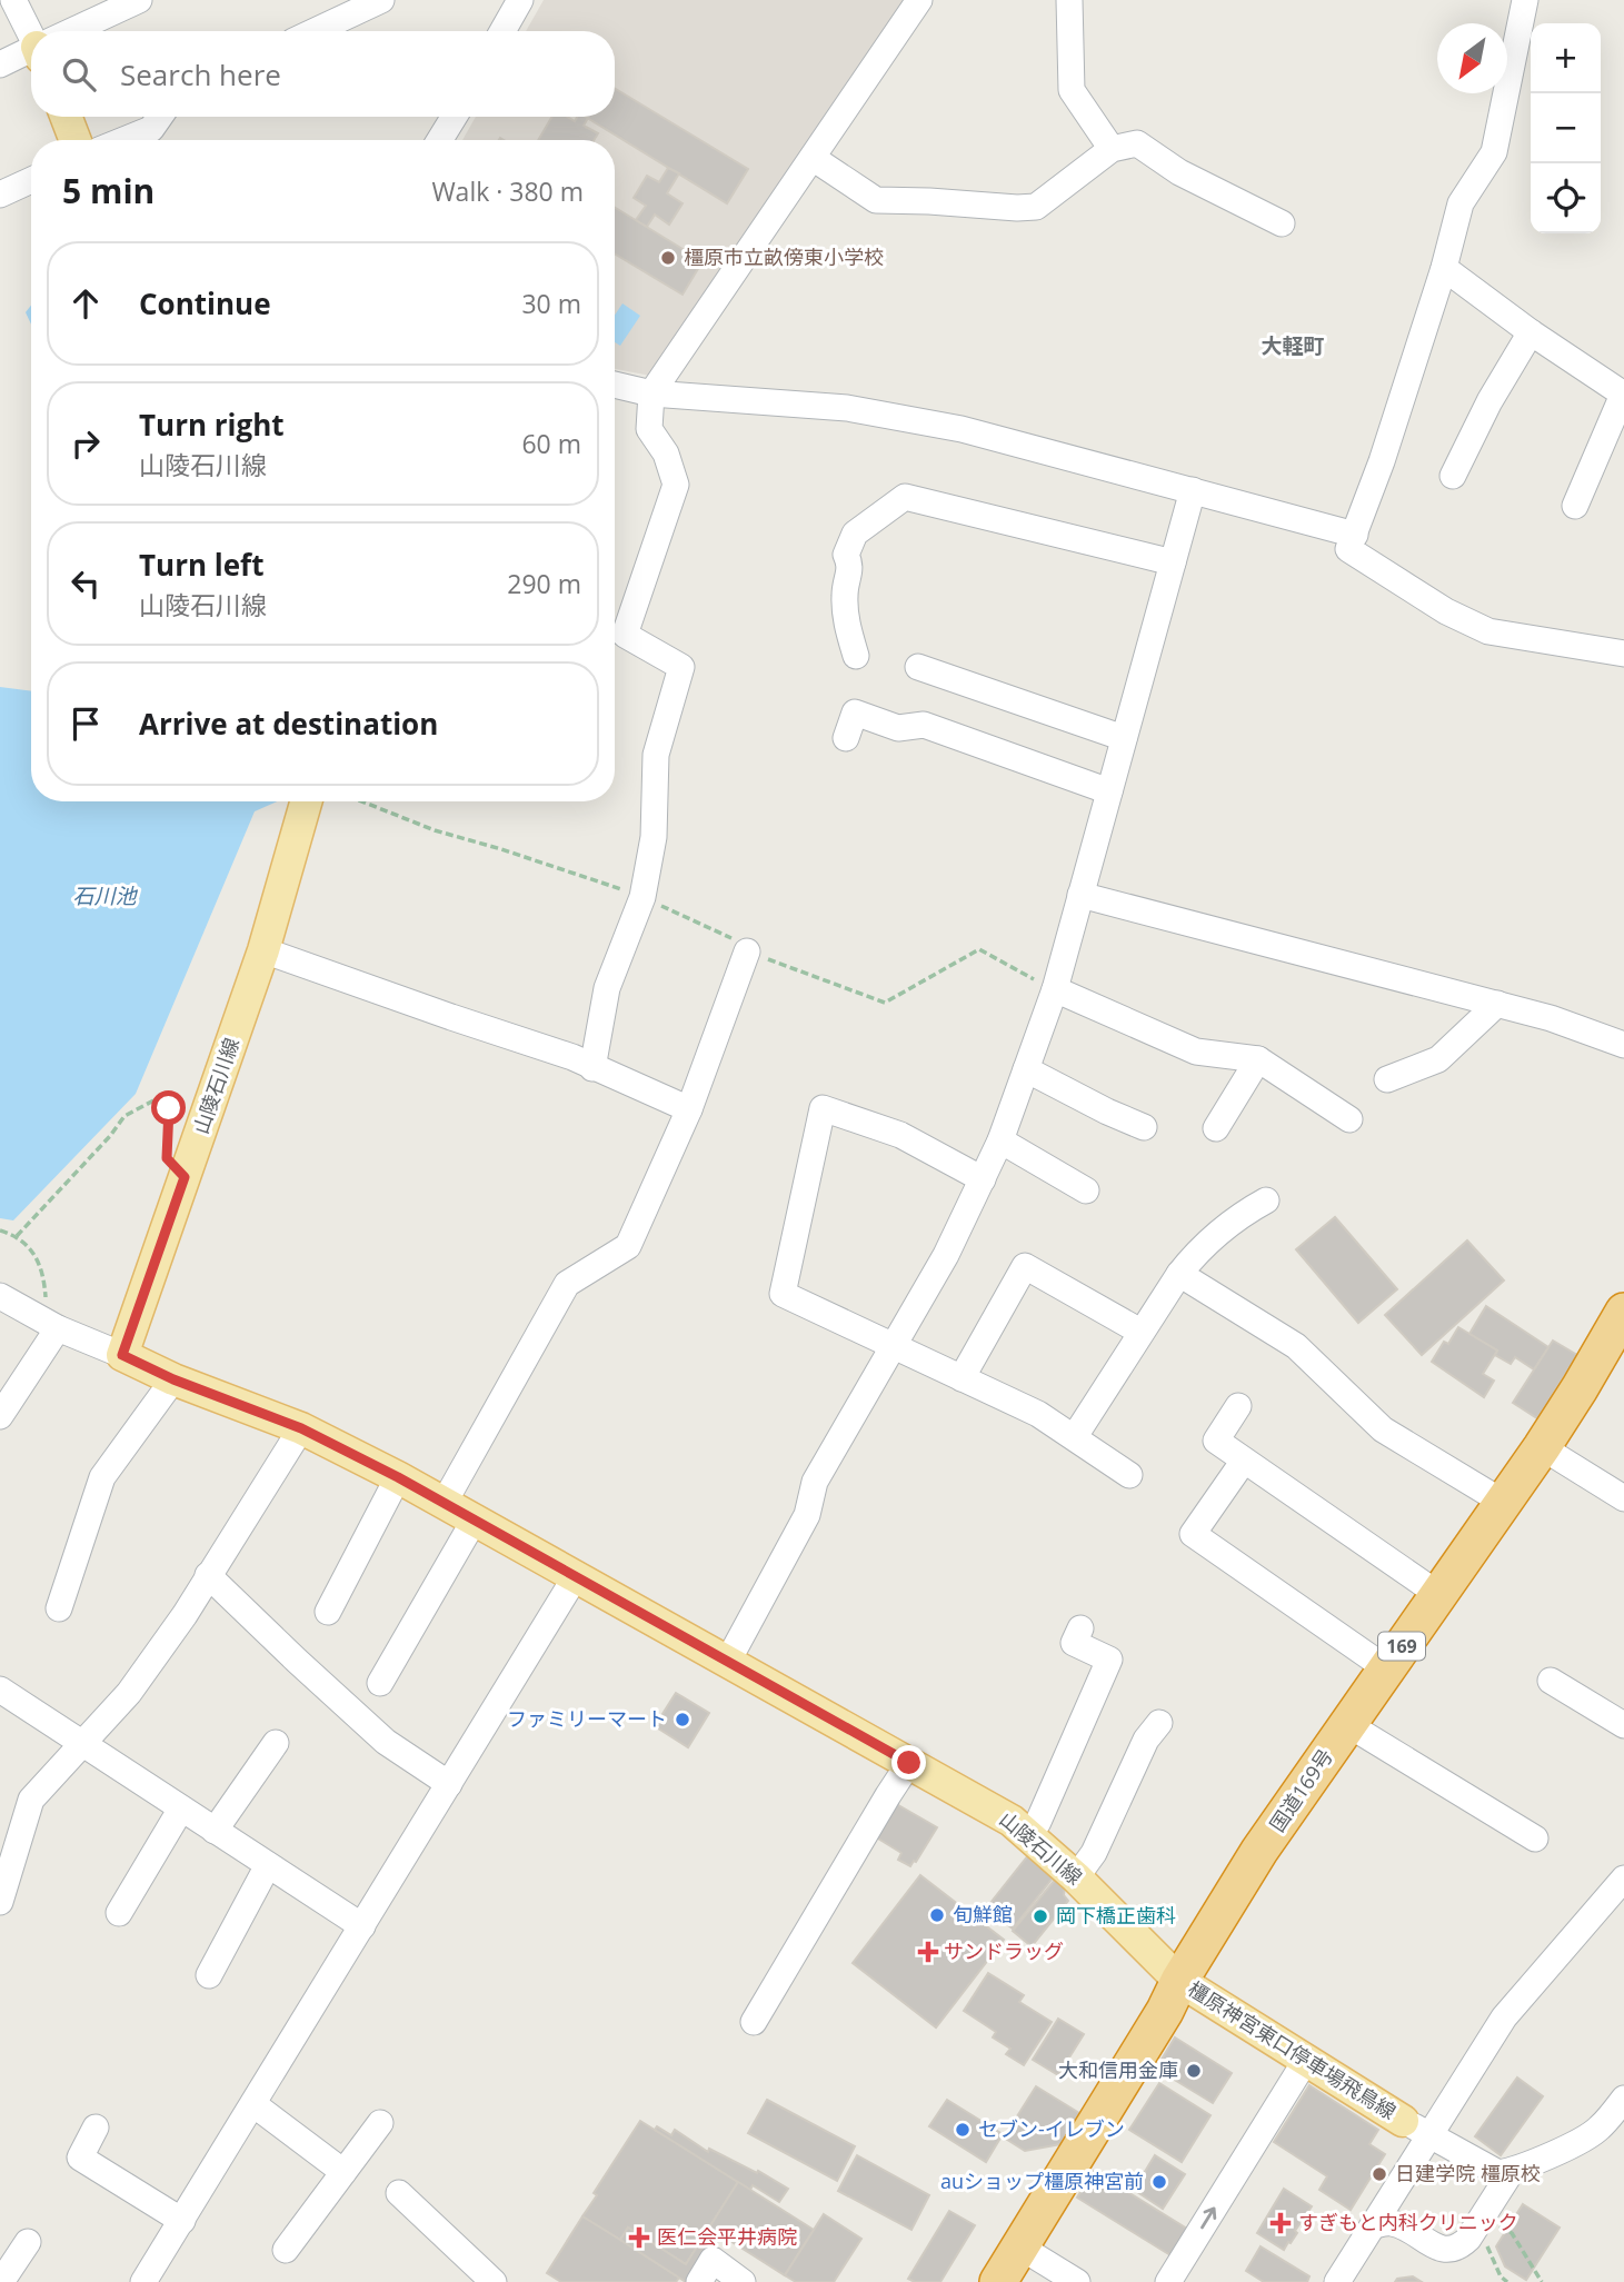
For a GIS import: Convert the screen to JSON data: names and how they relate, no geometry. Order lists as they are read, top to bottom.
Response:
{
  "streets": {
    "highway": ["169", "国道169号"],
    "main road": ["山陵石川線", "橿原神宮東口停車場飛鳥線"]
  },
  "crossings": [
    ["山陵石川線", "国道169号"],
    ["山陵石川線", "橿原神宮東口停車場飛鳥線"],
    ["国道169号", "橿原神宮東口停車場飛鳥線"]
  ],
  "districts": ["大軽町"],
  "water": ["石川池"],
  "places": {
    "other": [
      "橿原市立畝傍東小学校",
      "ファミリーマート",
      "旬鮮館",
      "岡下橋正歯科",
      "大和信用金庫",
      "セブン-イレブン",
      "日建学院 橿原校",
      "auショップ橿原神宮前"
    ],
    "health": ["サンドラッグ", "すぎもと内科クリニック", "医仁会平井病院"]
  },
  "north": "bottom left",
  "page": {
    "map_buttons": ["+", "−"],
    "search": "Search here",
    "heading": ["5 min", "Walk · 380 m"],
    "list": [
      ["Continue", "30 m"],
      ["Turn right", "山陵石川線", "60 m"],
      ["Turn left", "山陵石川線", "290 m"],
      "Arrive at destination"
    ]
  }
}
